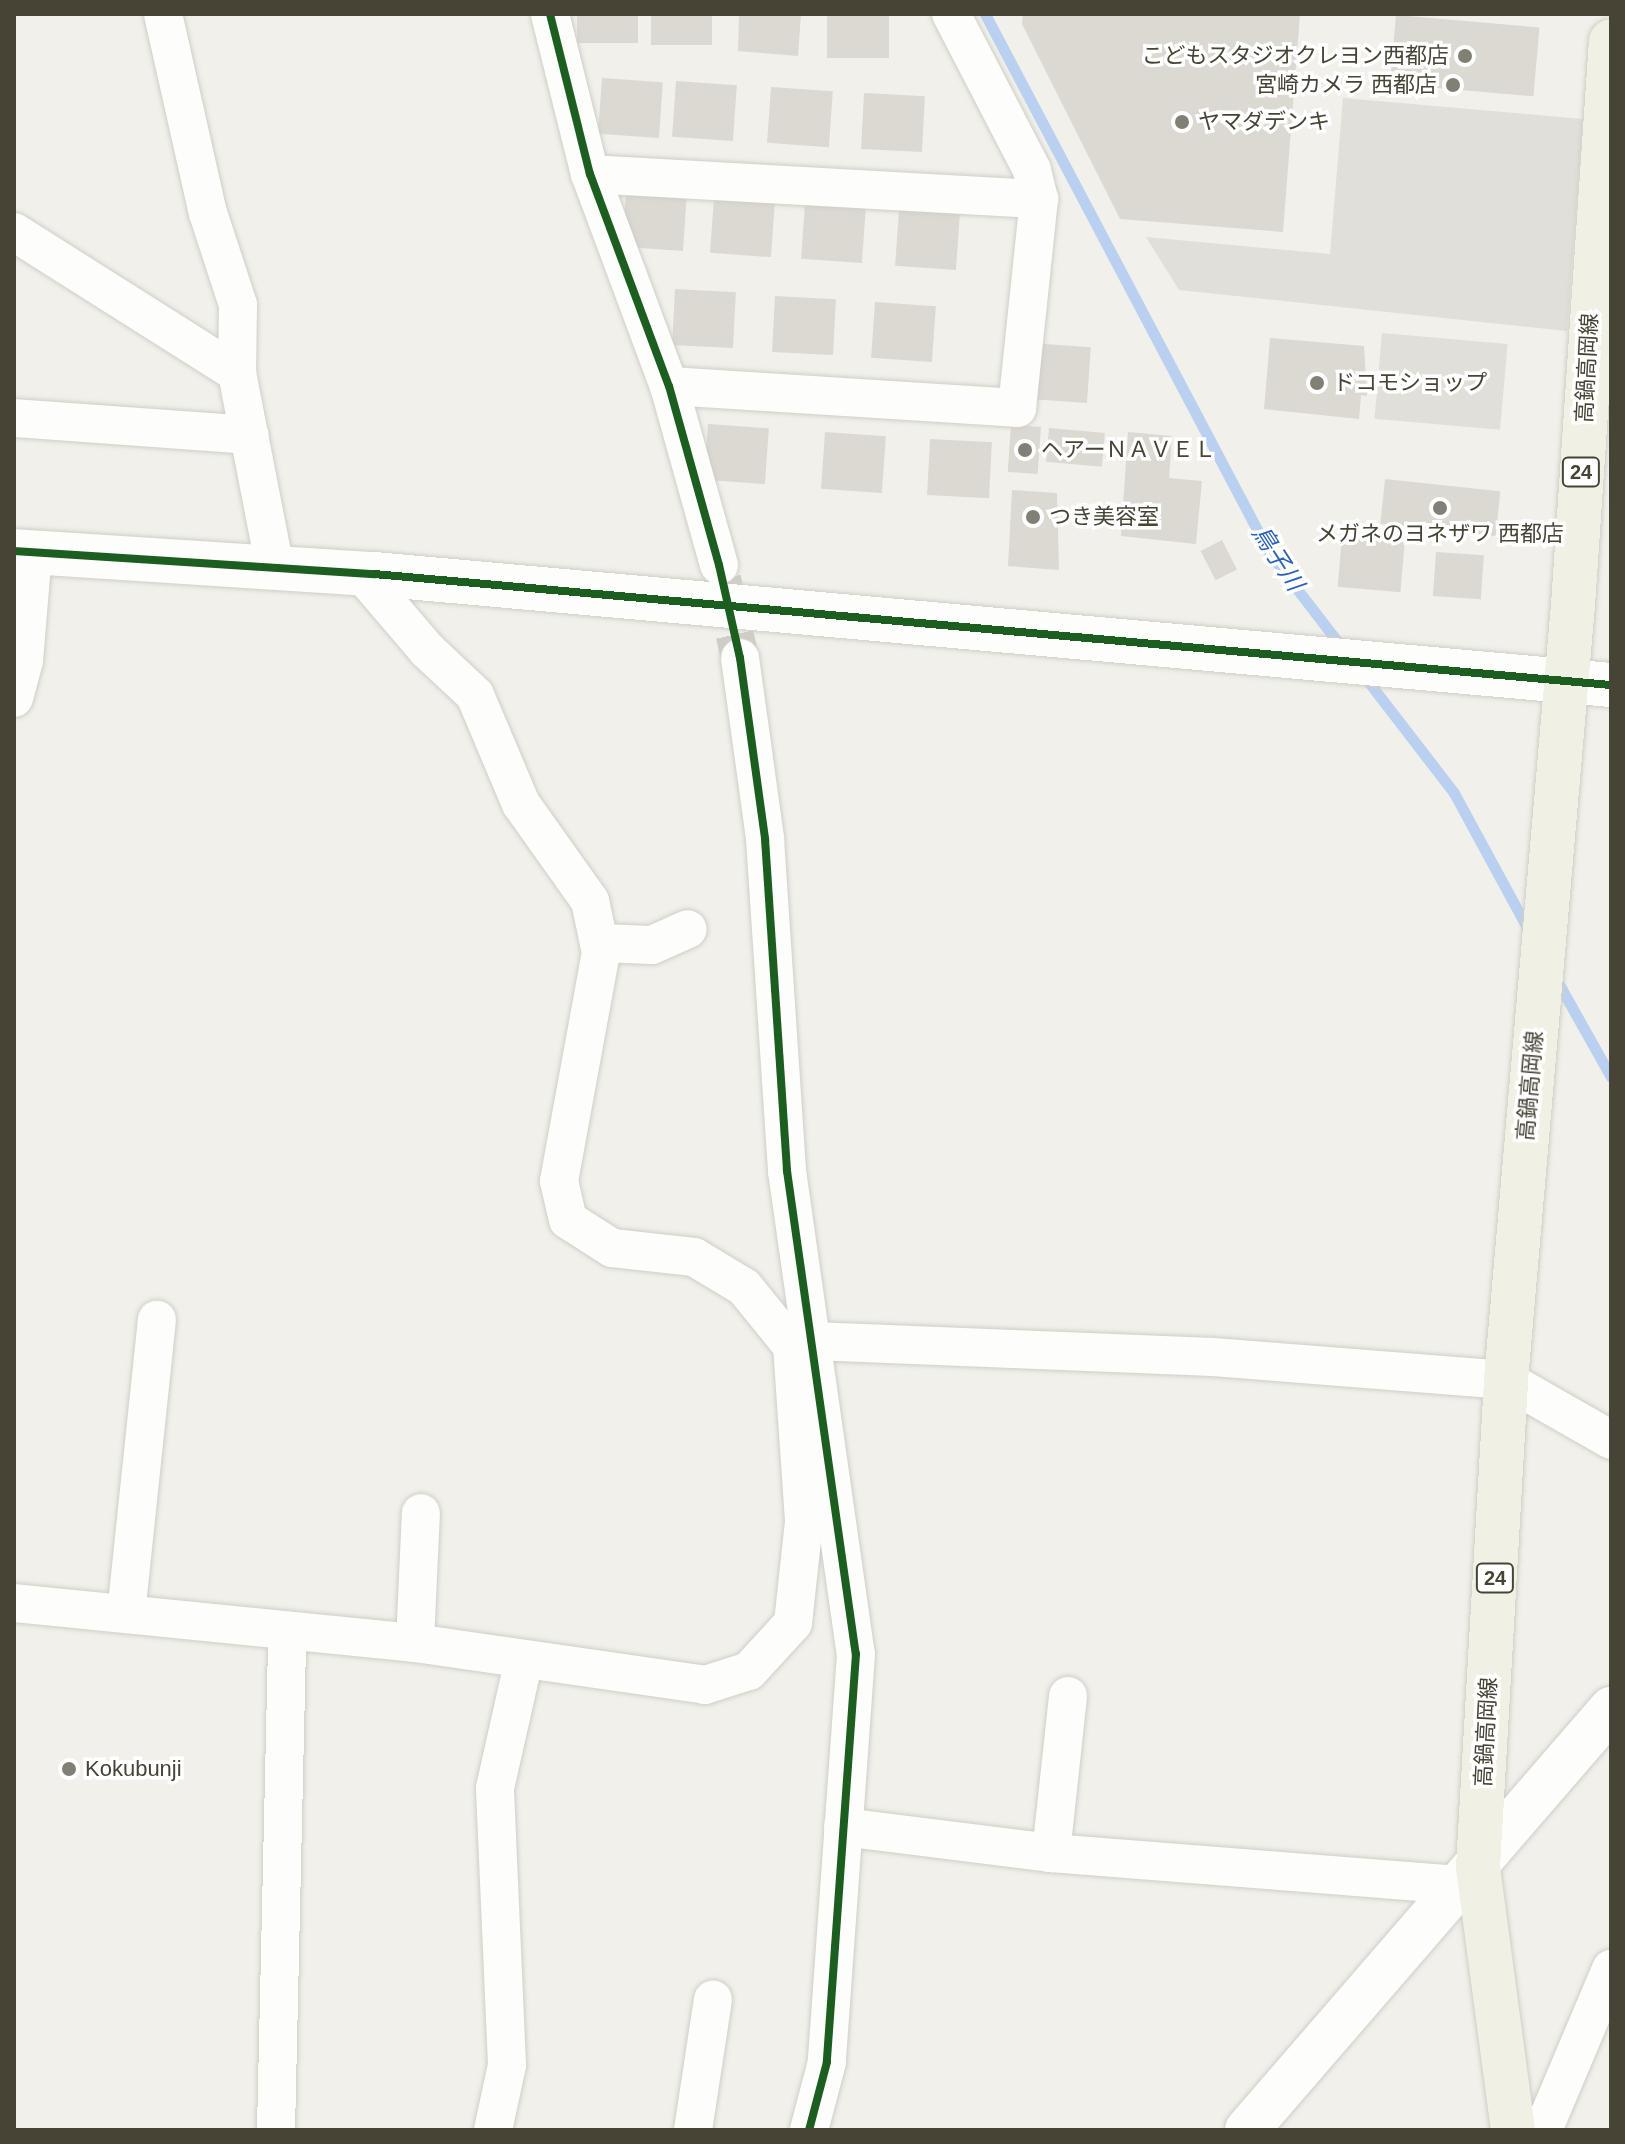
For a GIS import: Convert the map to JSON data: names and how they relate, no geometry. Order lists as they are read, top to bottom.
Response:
{
  "streets": {
    "main road": ["高鍋高岡線", "24"]
  },
  "water": ["鳥子川"],
  "places": [
    "こどもスタジオクレヨン西都店",
    "宮崎カメラ 西都店",
    "ヤマダデンキ",
    "ドコモショップ",
    "ヘアーＮＡＶＥＬ",
    "メガネのヨネザワ 西都店",
    "つき美容室",
    "Kokubunji"
  ]
}
